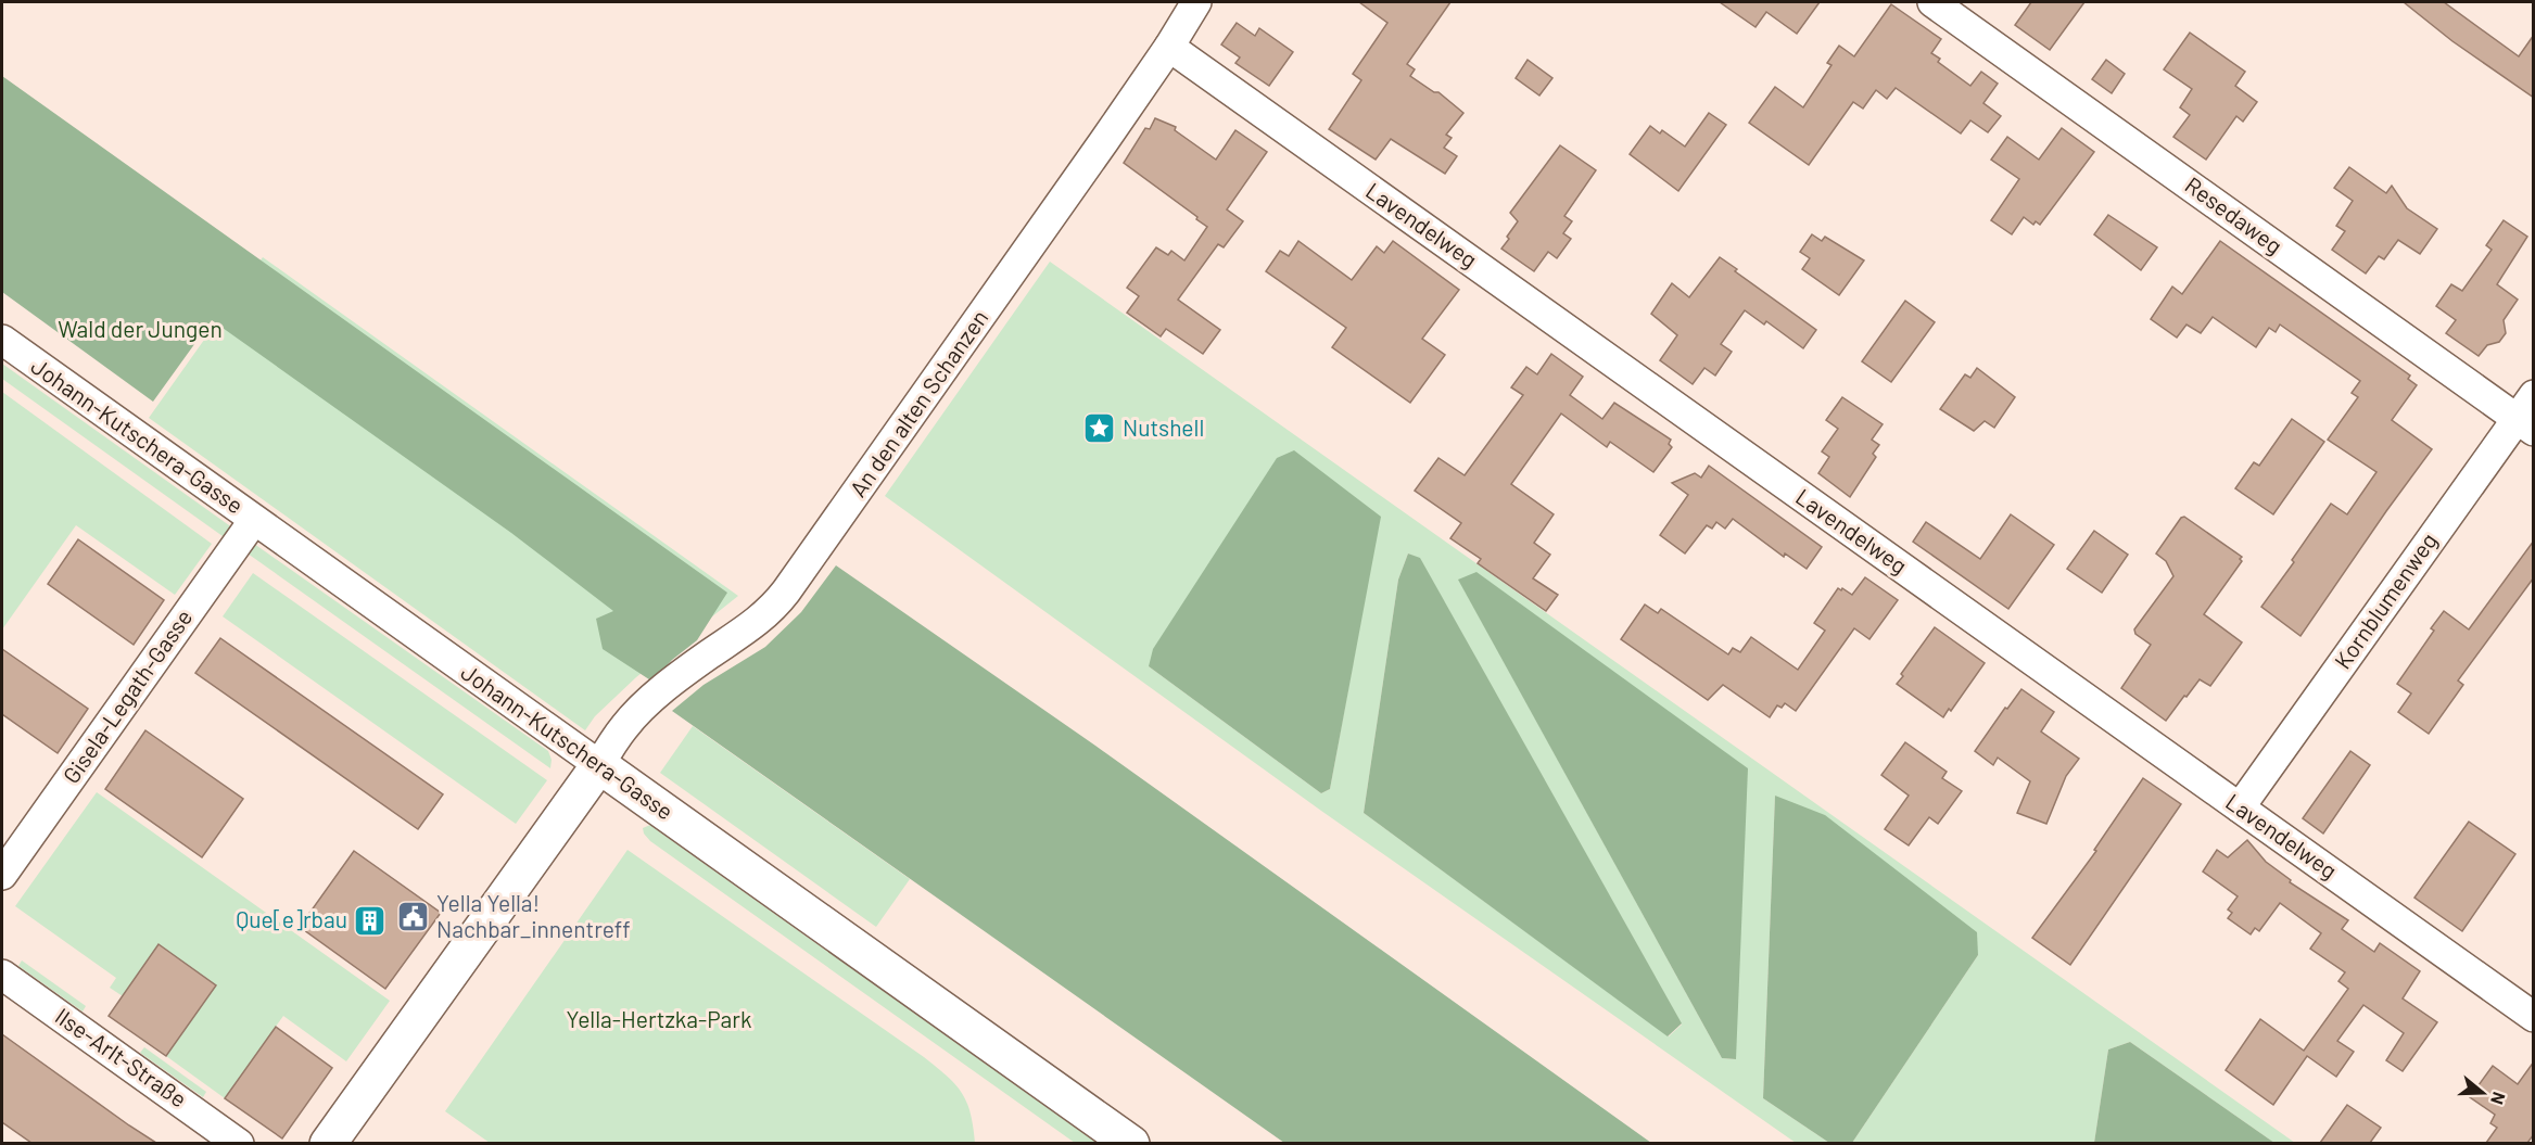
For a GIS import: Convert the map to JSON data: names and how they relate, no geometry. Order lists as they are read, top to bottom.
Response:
{
  "streets": {
    "street": [
      "Resedaweg",
      "Lavendelweg",
      "An den alten Schanzen",
      "Johann-Kutschera-Gasse",
      "Kornblumenweg",
      "Gisela-Legath-Gasse",
      "Ilse-Arlt-Straße"
    ]
  },
  "crossings": [
    ["Resedaweg", "Kornblumenweg"],
    ["Lavendelweg", "An den alten Schanzen"],
    ["Lavendelweg", "Kornblumenweg"],
    ["An den alten Schanzen", "Johann-Kutschera-Gasse"],
    ["Johann-Kutschera-Gasse", "Gisela-Legath-Gasse"]
  ],
  "parks": ["Wald der Jungen", "Yella-Hertzka-Park"],
  "places": {
    "place": ["Nutshell"],
    "public building": ["Yella Yella! Nachbar_innentreff"],
    "building": ["Que[e]rbau"]
  },
  "north": "right"
}
